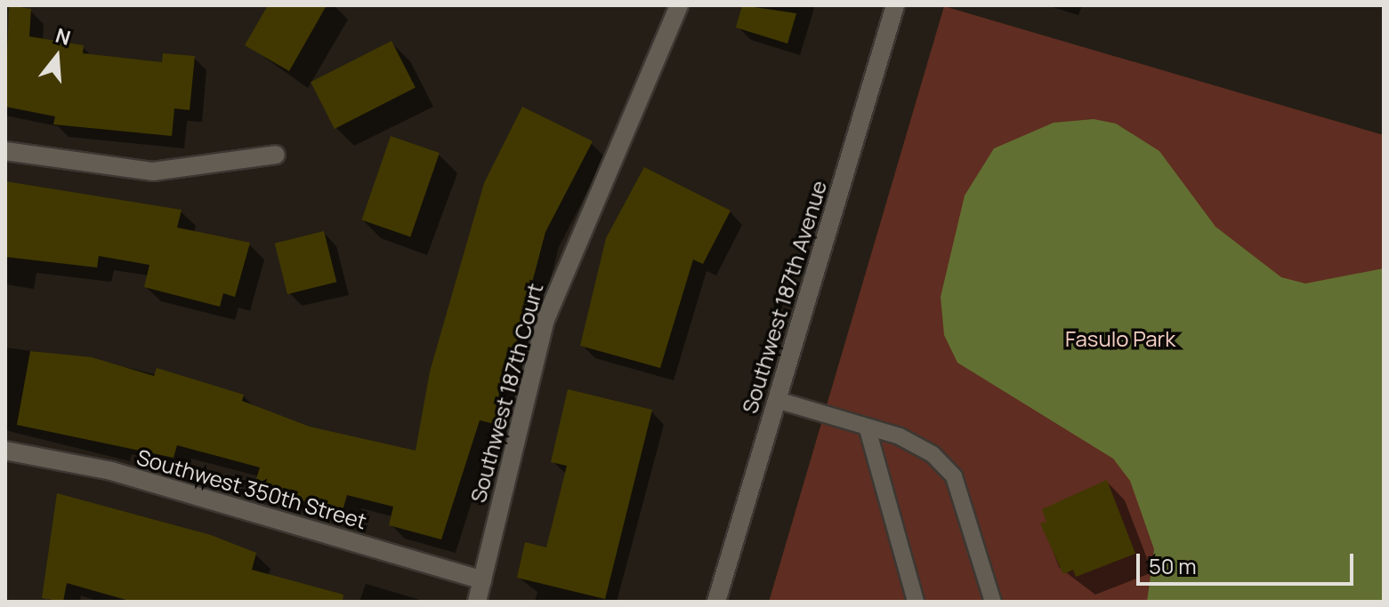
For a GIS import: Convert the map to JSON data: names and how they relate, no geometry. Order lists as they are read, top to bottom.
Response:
{
  "streets": {
    "street": ["Southwest 187th Avenue", "Southwest 187th Court", "Southwest 350th Street"]
  },
  "crossings": [
    ["Southwest 187th Court", "Southwest 350th Street"]
  ],
  "parks": ["Fasulo Park"],
  "scale_bar": "50 m",
  "north": "top"
}
